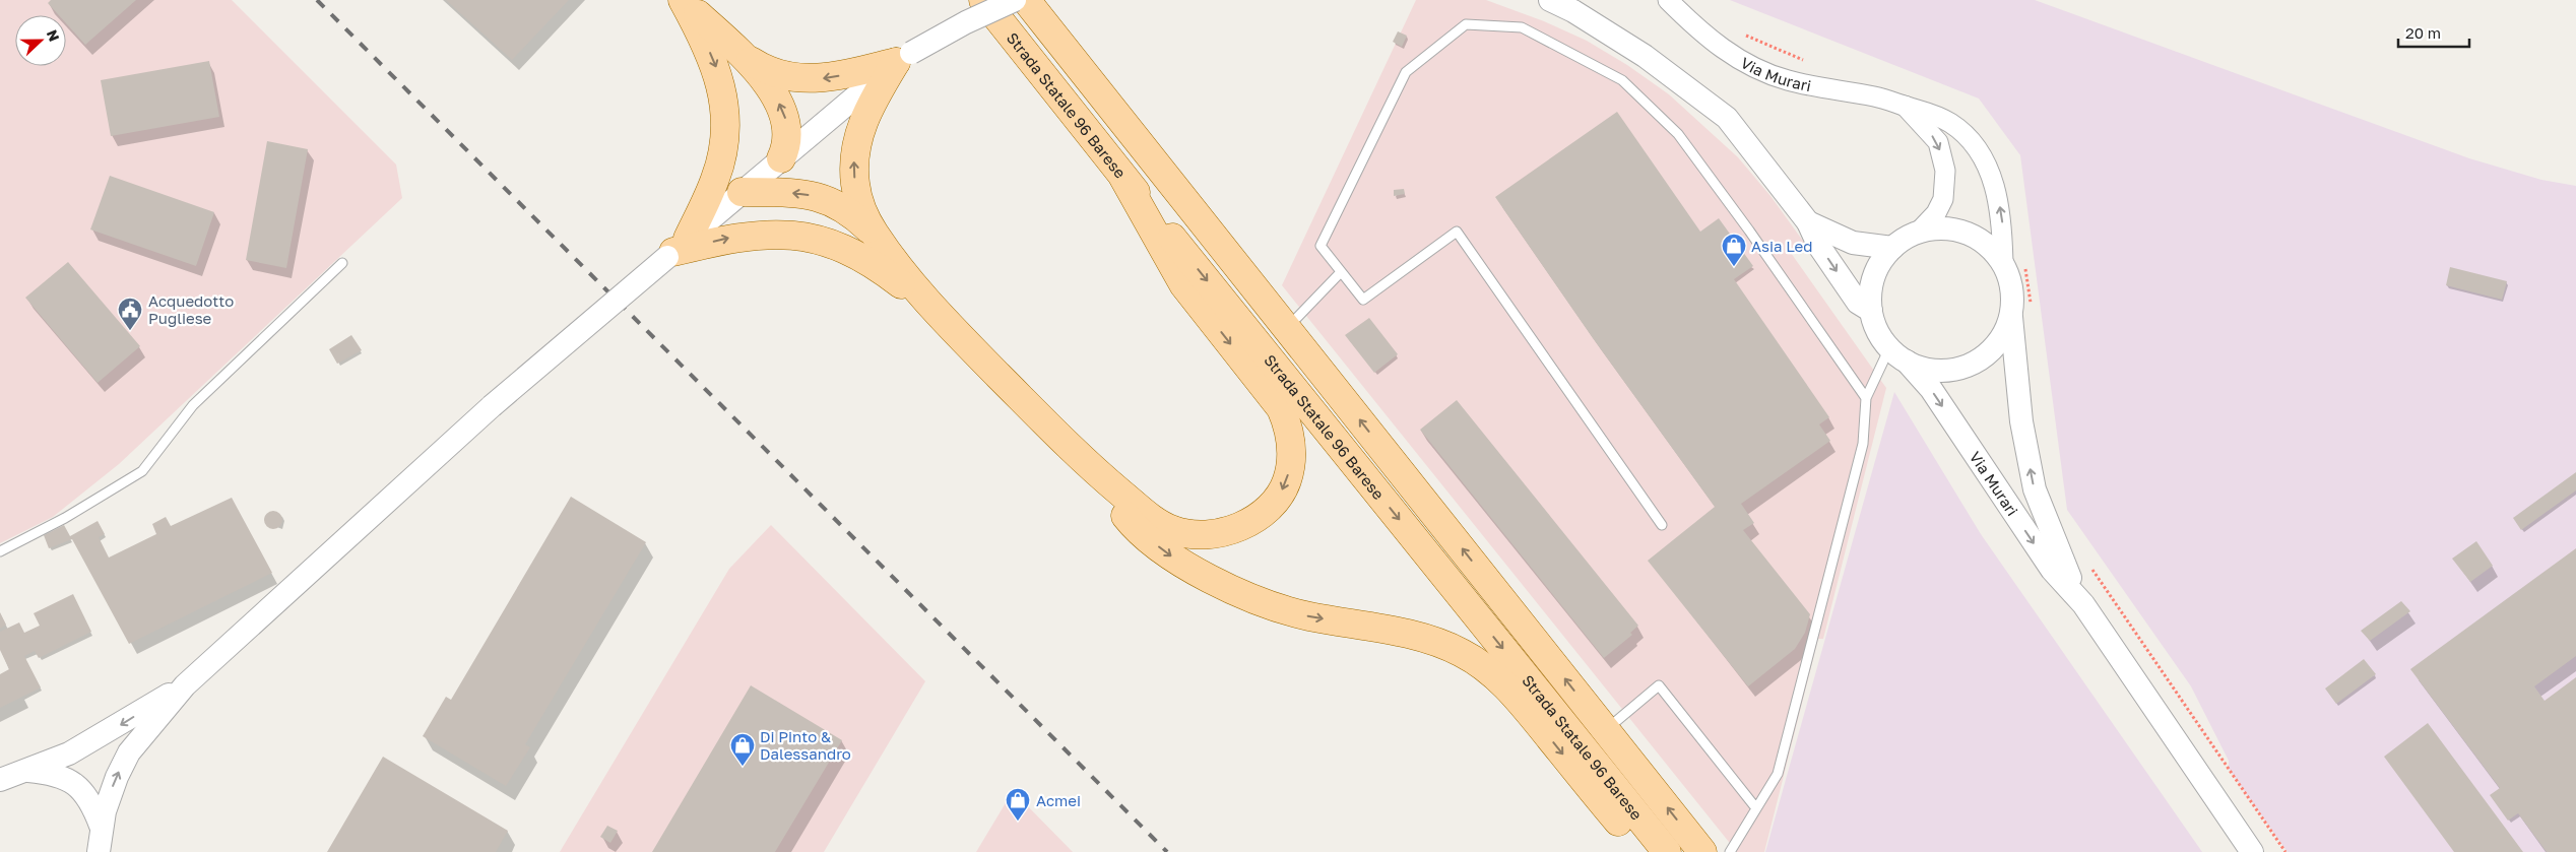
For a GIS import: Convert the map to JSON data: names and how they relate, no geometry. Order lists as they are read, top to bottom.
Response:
{
  "streets": {
    "main road": ["Strada Statale 96 Barese"],
    "street": ["Via Murari"]
  },
  "places": {
    "shop": ["Asia Led", "Di Pinto & Dalessandro", "Acmei"],
    "public building": ["Acquedotto Pugliese"]
  },
  "scale_bar": "20 m",
  "north": "right"
}
